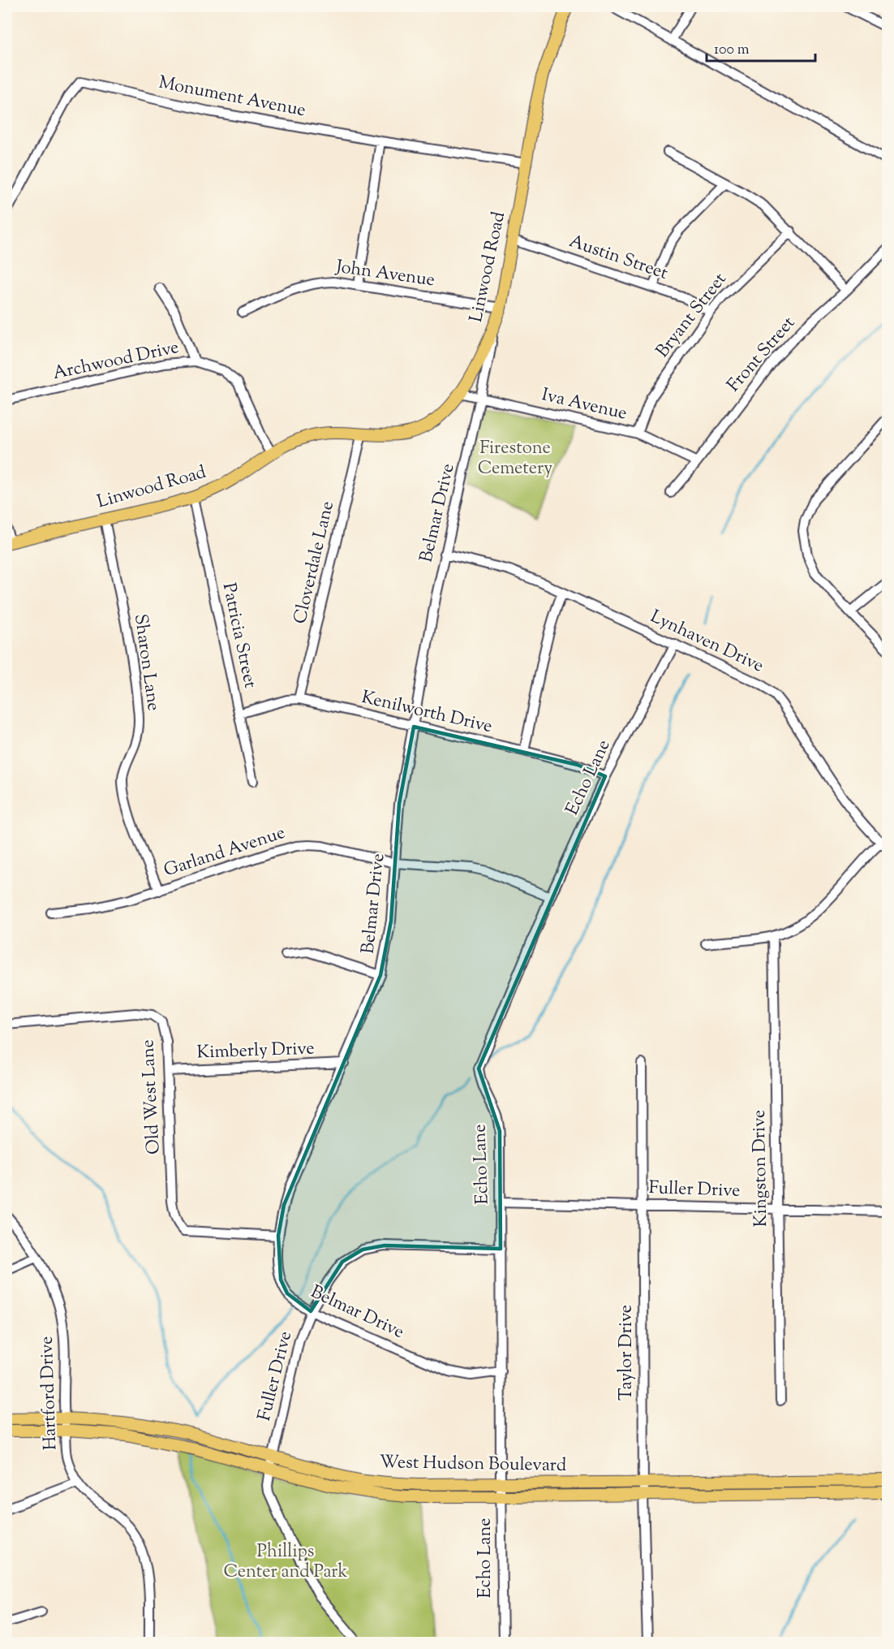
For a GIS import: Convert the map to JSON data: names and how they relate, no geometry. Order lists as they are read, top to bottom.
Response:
{
  "streets": {
    "main road": ["Linwood Road", "West Hudson Boulevard"],
    "street": [
      "Monument Avenue",
      "Austin Street",
      "John Avenue",
      "Bryant Street",
      "Front Street",
      "Archwood Drive",
      "Iva Avenue",
      "Belmar Drive",
      "Cloverdale Lane",
      "Patricia Street",
      "Lynhaven Drive",
      "Sharon Lane",
      "Kenilworth Drive",
      "Echo Lane",
      "Garland Avenue",
      "Kimberly Drive",
      "Old West Lane",
      "Kingston Drive",
      "Fuller Drive",
      "Taylor Drive",
      "Hartford Drive"
    ]
  },
  "crossings": [
    ["Monument Avenue", "Linwood Road"],
    ["Austin Street", "Linwood Road"],
    ["Austin Street", "Bryant Street"],
    ["Linwood Road", "John Avenue"],
    ["Linwood Road", "Archwood Drive"],
    ["Linwood Road", "Iva Avenue"],
    ["Linwood Road", "Belmar Drive"],
    ["Linwood Road", "Cloverdale Lane"],
    ["Linwood Road", "Patricia Street"],
    ["Linwood Road", "Sharon Lane"],
    ["Bryant Street", "Iva Avenue"],
    ["Front Street", "Iva Avenue"],
    ["Iva Avenue", "Belmar Drive"],
    ["Belmar Drive", "Lynhaven Drive"],
    ["Belmar Drive", "Kenilworth Drive"],
    ["Belmar Drive", "Echo Lane"],
    ["Belmar Drive", "Garland Avenue"],
    ["Belmar Drive", "Kimberly Drive"],
    ["Belmar Drive", "Old West Lane"],
    ["Belmar Drive", "Fuller Drive"],
    ["Cloverdale Lane", "Kenilworth Drive"],
    ["Patricia Street", "Kenilworth Drive"],
    ["Lynhaven Drive", "Echo Lane"],
    ["Sharon Lane", "Garland Avenue"],
    ["Kenilworth Drive", "Echo Lane"],
    ["Echo Lane", "Garland Avenue"],
    ["Echo Lane", "Fuller Drive"],
    ["Echo Lane", "West Hudson Boulevard"],
    ["Kimberly Drive", "Old West Lane"],
    ["Kingston Drive", "Fuller Drive"],
    ["Fuller Drive", "Taylor Drive"],
    ["Fuller Drive", "West Hudson Boulevard"],
    ["Taylor Drive", "West Hudson Boulevard"],
    ["Hartford Drive", "West Hudson Boulevard"]
  ],
  "parks": ["Firestone Cemetery", "Phillips Center and Park"],
  "scale_bar": "100 m"
}
